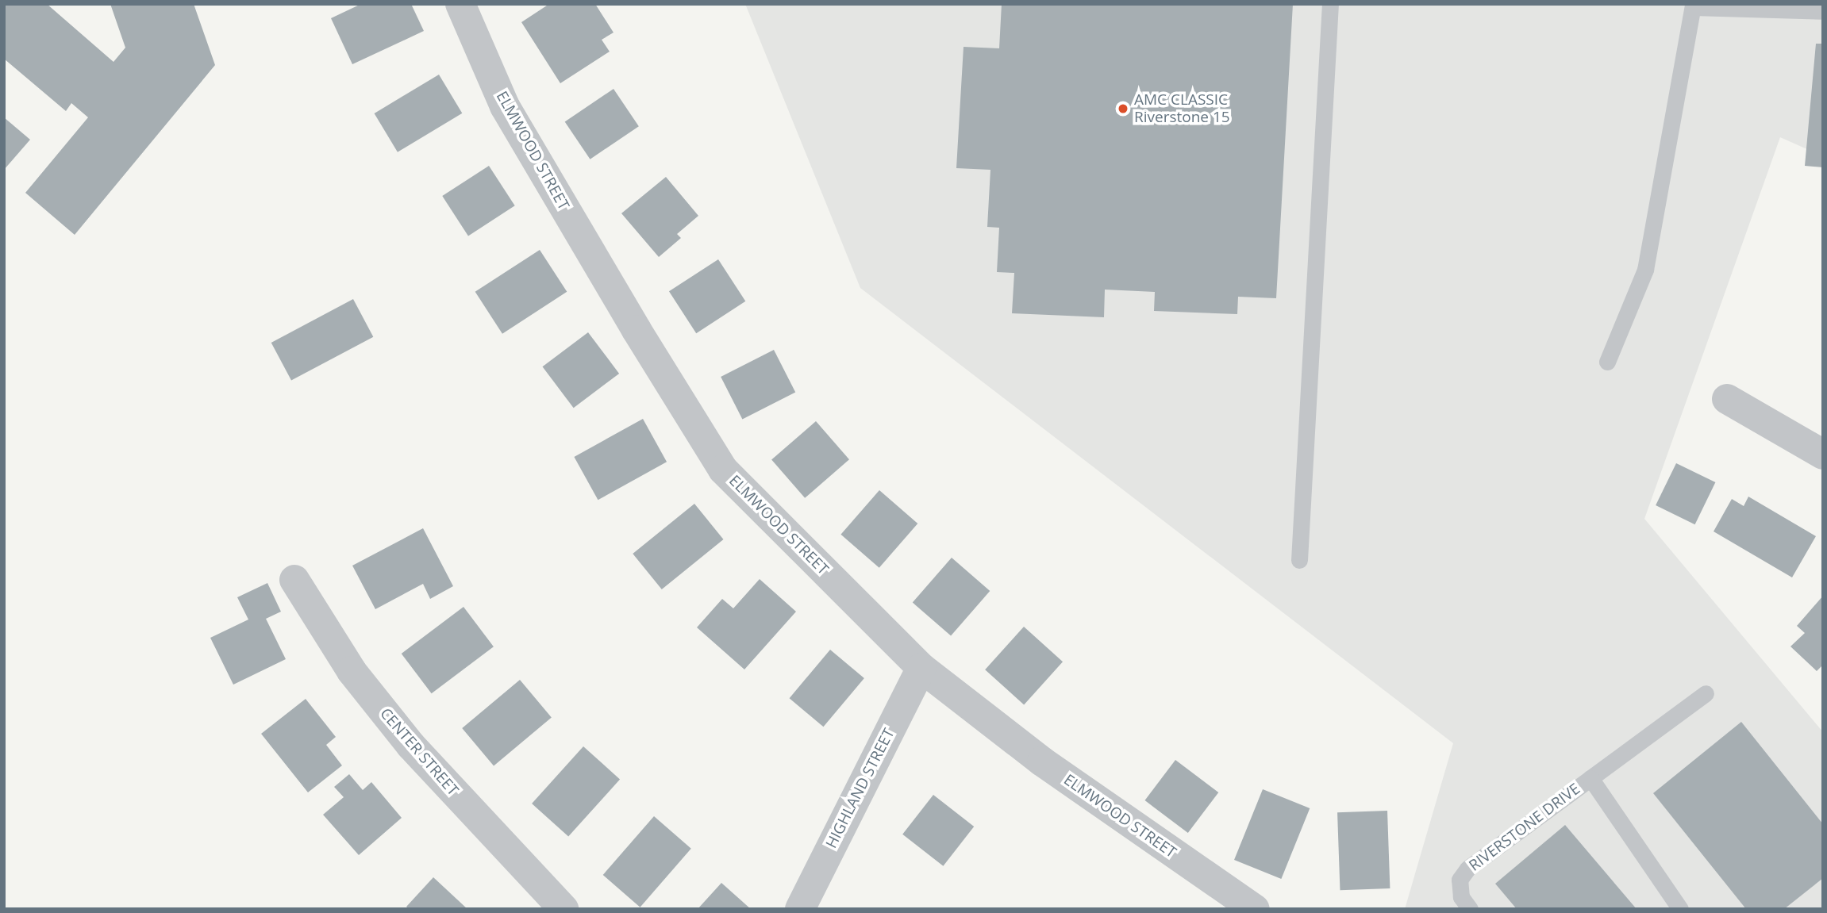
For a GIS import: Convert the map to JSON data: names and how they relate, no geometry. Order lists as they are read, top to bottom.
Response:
{
  "streets": {
    "street": ["ELMWOOD STREET", "CENTER STREET", "HIGHLAND STREET"],
    "lane": ["RIVERSTONE DRIVE"]
  },
  "crossings": [
    ["ELMWOOD STREET", "HIGHLAND STREET"]
  ],
  "places": ["AMC CLASSIC Riverstone 15"]
}
